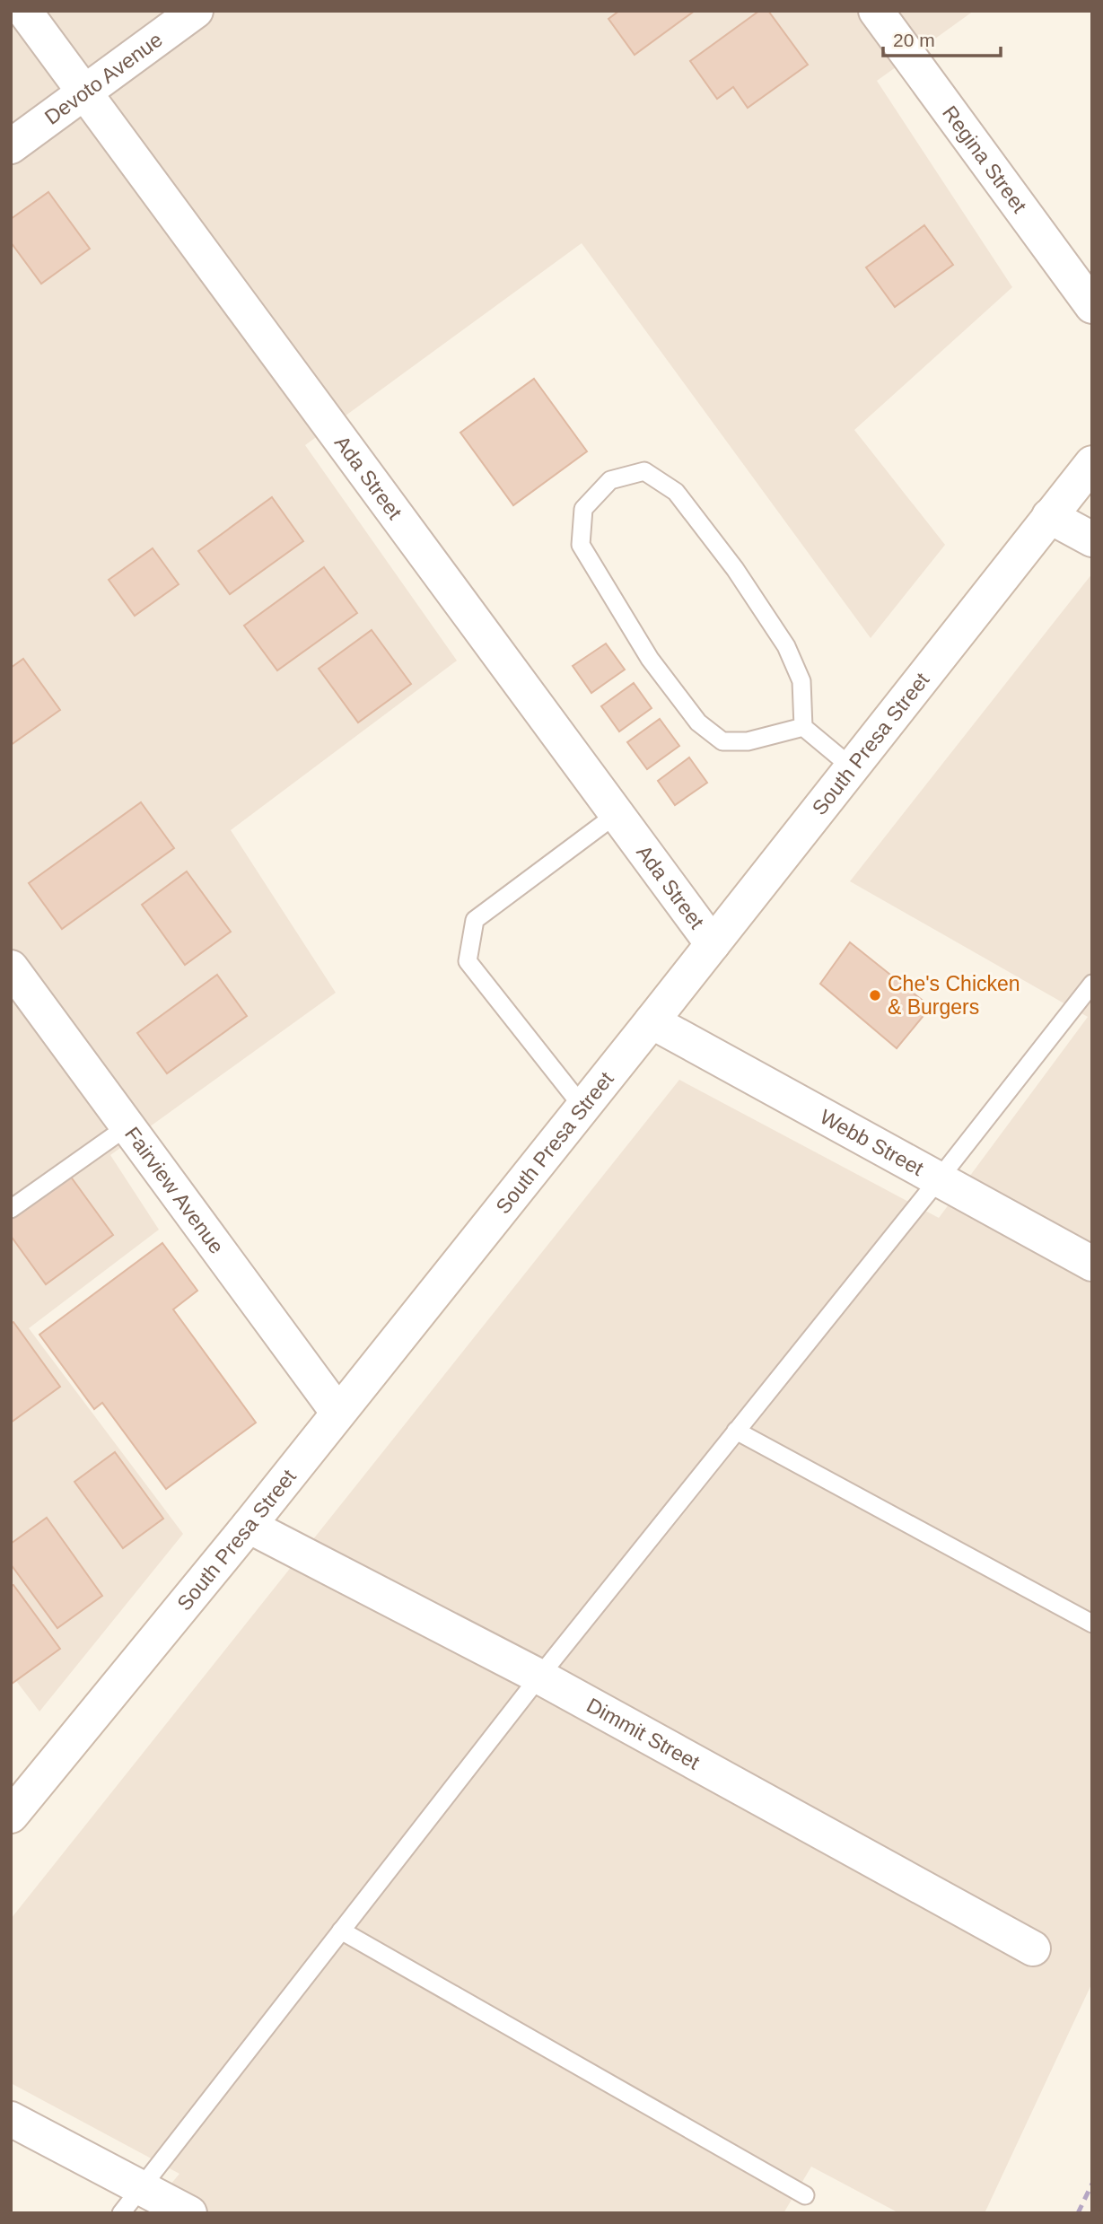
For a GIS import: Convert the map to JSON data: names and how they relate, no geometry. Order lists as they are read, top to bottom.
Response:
{
  "streets": {
    "street": [
      "Devoto Avenue",
      "Regina Street",
      "Ada Street",
      "South Presa Street",
      "Webb Street",
      "Fairview Avenue",
      "Dimmit Street"
    ]
  },
  "crossings": [
    ["Devoto Avenue", "Ada Street"],
    ["Ada Street", "South Presa Street"],
    ["South Presa Street", "Webb Street"],
    ["South Presa Street", "Fairview Avenue"],
    ["South Presa Street", "Dimmit Street"]
  ],
  "places": ["Che's Chicken & Burgers"],
  "scale_bar": "20 m"
}
